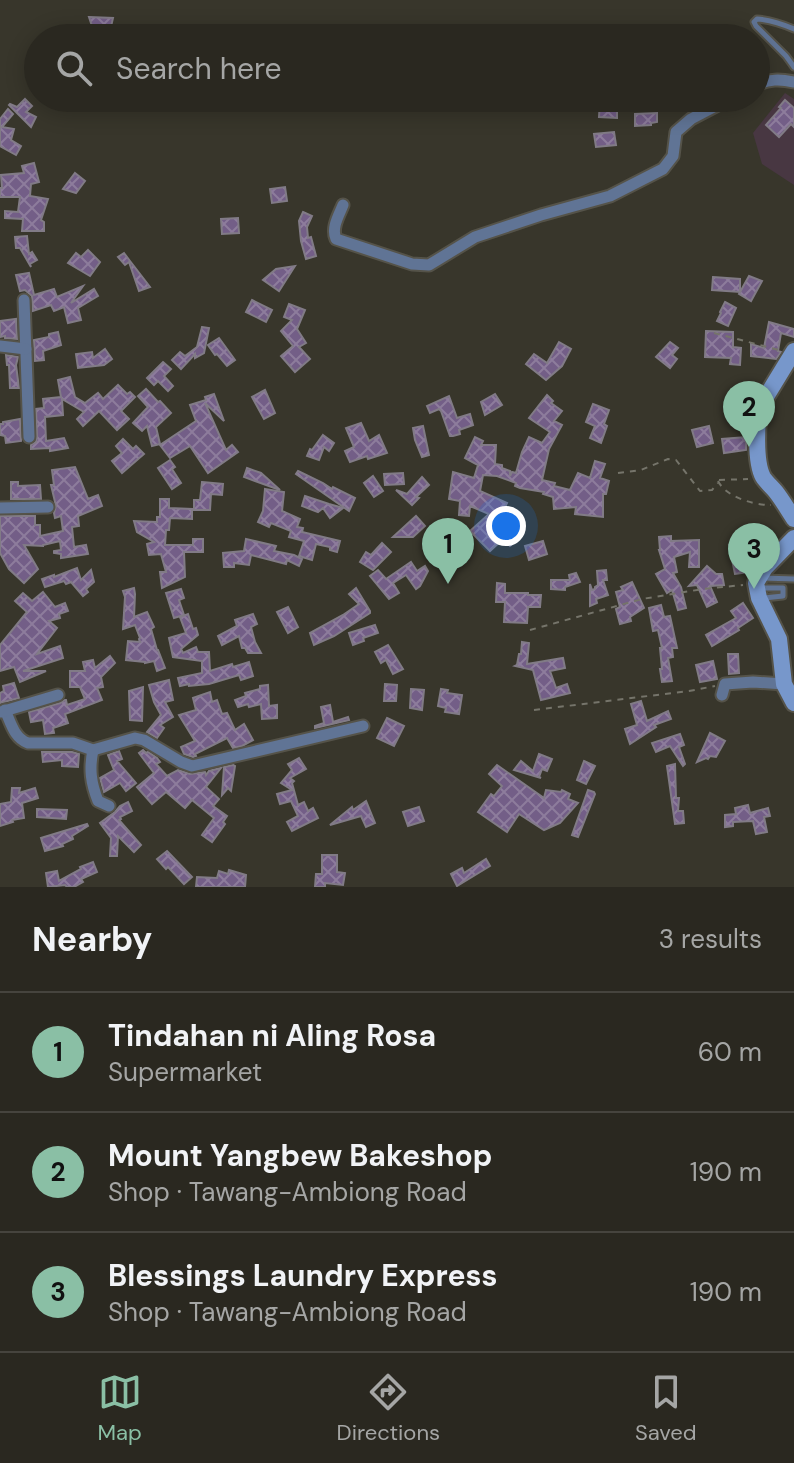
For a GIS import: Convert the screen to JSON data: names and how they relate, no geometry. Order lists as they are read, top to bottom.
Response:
{
  "page": {
    "search": "Search here",
    "pins": ["2", "1", "3"],
    "heading": ["Nearby", "3 results"],
    "list": [
      {
        "mark": "1",
        "name": "Tindahan ni Aling Rosa",
        "note": "Supermarket",
        "value": "60 m"
      },
      {
        "mark": "2",
        "name": "Mount Yangbew Bakeshop",
        "note": "Shop · Tawang-Ambiong Road",
        "value": "190 m"
      },
      {
        "mark": "3",
        "name": "Blessings Laundry Express",
        "note": "Shop · Tawang-Ambiong Road",
        "value": "190 m"
      }
    ],
    "nav": ["Map", "Directions", "Saved"]
  }
}
